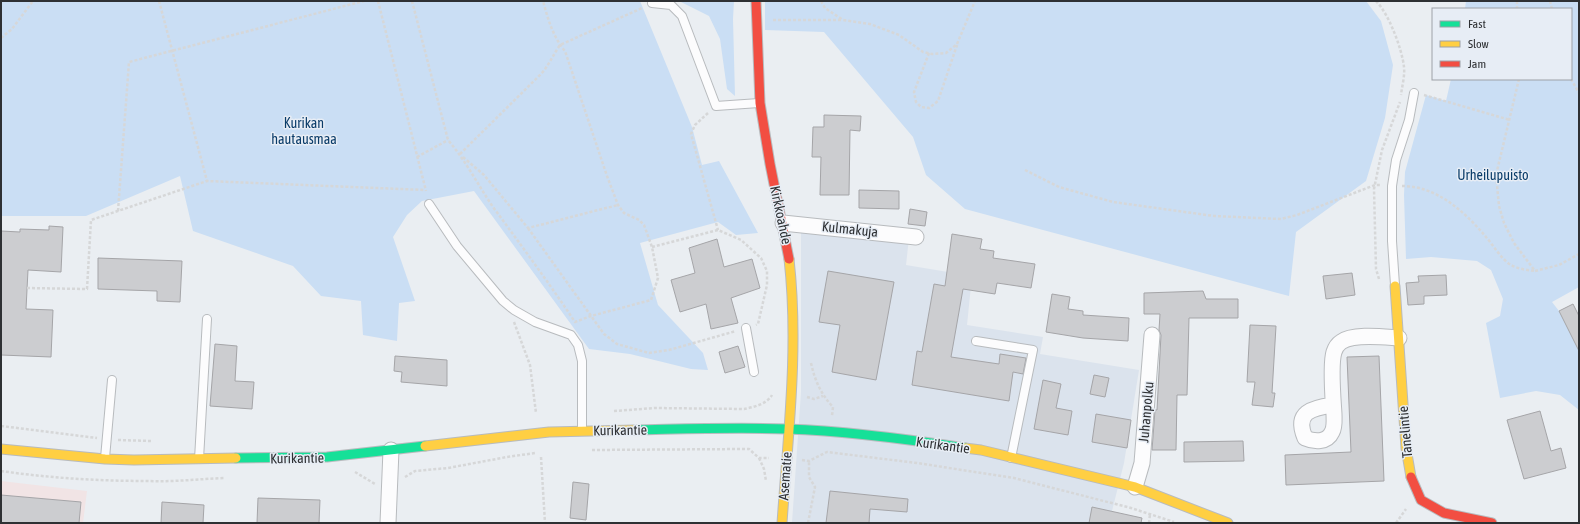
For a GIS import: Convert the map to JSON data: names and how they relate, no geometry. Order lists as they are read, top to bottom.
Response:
{
  "streets": {
    "main road": [
      "Kirkkoahde",
      "Kurikantie",
      "Tanelintie",
      "Asematie"
    ],
    "street": ["Kulmakuja", "Juhanpolku"]
  },
  "crossings": [
    ["Kirkkoahde", "Kulmakuja"],
    ["Kirkkoahde", "Kurikantie"],
    ["Kirkkoahde", "Asematie"],
    ["Juhanpolku", "Kurikantie"],
    ["Kurikantie", "Asematie"]
  ],
  "parks": ["Kurikan hautausmaa", "Urheilupuisto"],
  "legend": ["Fast", "Slow", "Jam"]
}
